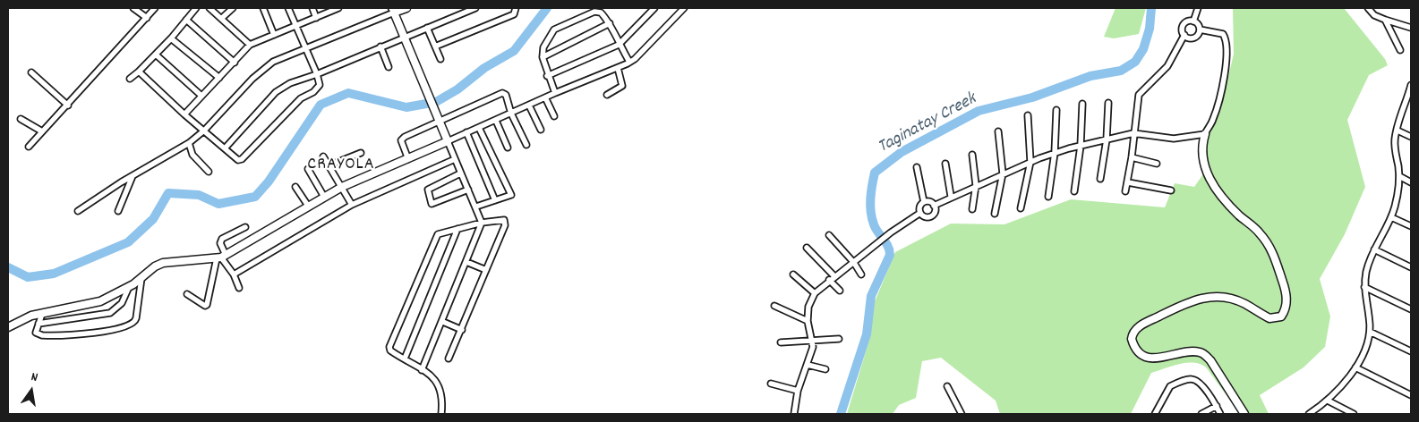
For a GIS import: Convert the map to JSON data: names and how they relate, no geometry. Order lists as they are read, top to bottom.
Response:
{
  "districts": ["CRAYOLA"],
  "water": ["Taginatay Creek"],
  "north": "top"
}
